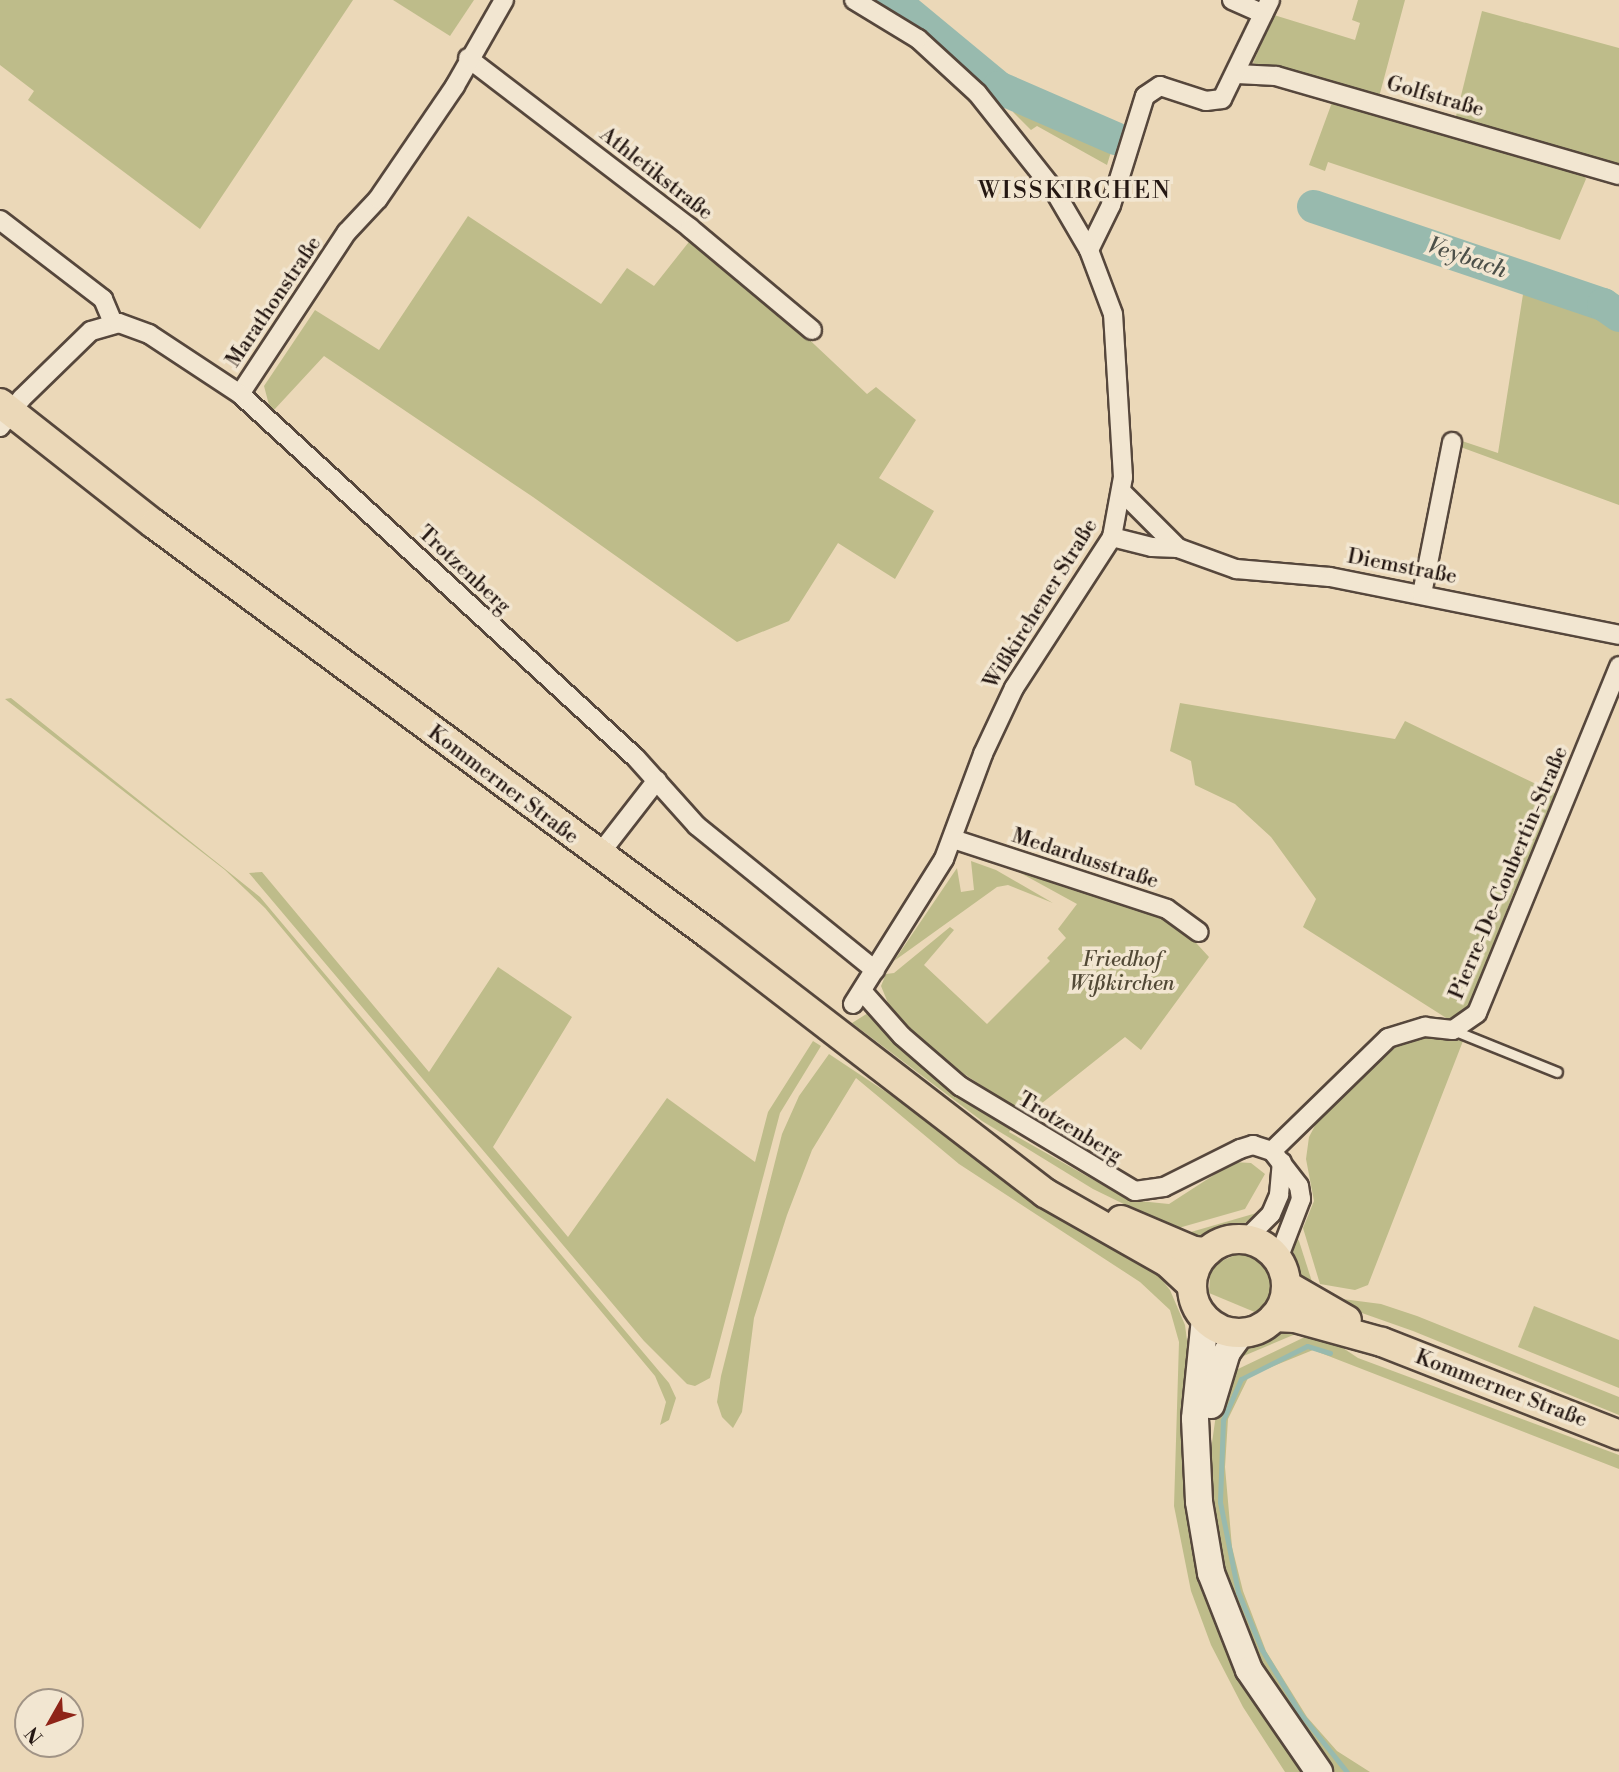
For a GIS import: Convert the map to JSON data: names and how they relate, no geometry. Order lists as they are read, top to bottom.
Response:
{
  "streets": {
    "main road": ["Kommerner Straße"],
    "street": [
      "Golfstraße",
      "Athletikstraße",
      "Marathonstraße",
      "Diemstraße",
      "Trotzenberg",
      "Wißkirchener Straße",
      "Medardusstraße",
      "Pierre-De-Coubertin-Straße"
    ]
  },
  "crossings": [
    ["Athletikstraße", "Marathonstraße"],
    ["Marathonstraße", "Trotzenberg"],
    ["Diemstraße", "Wißkirchener Straße"],
    ["Trotzenberg", "Wißkirchener Straße"],
    ["Trotzenberg", "Pierre-De-Coubertin-Straße"],
    ["Wißkirchener Straße", "Medardusstraße"]
  ],
  "districts": ["WISSKIRCHEN"],
  "water": ["Veybach"],
  "parks": ["Friedhof Wißkirchen"],
  "north": "bottom left"
}
